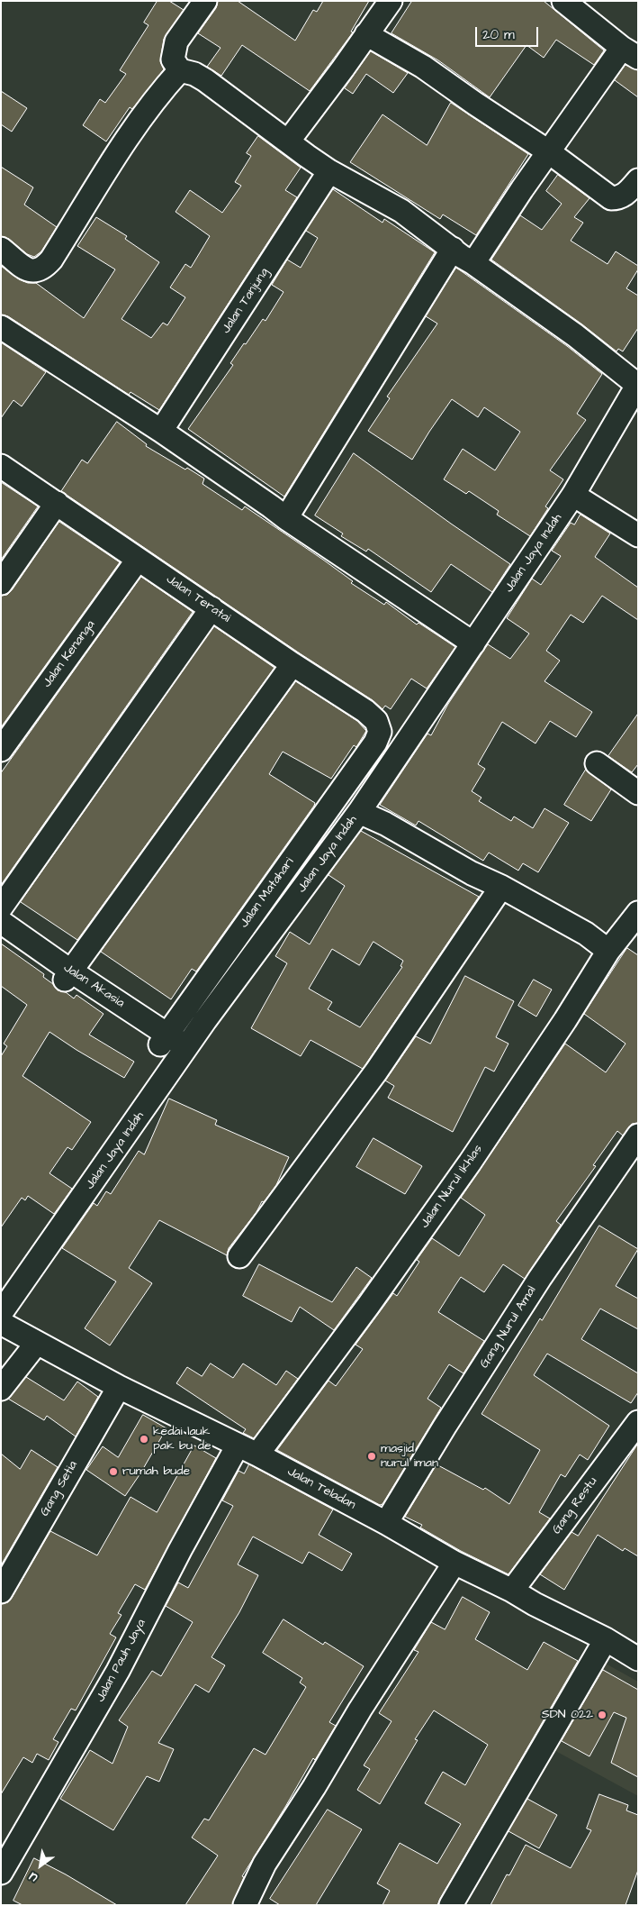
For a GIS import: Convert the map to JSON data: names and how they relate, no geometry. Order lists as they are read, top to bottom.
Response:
{
  "streets": {
    "street": [
      "Jalan Tanjung",
      "Jalan Jaya Indah",
      "Jalan Teratai",
      "Jalan Kenanga",
      "Jalan Matahari",
      "Jalan Akasia",
      "Jalan Nurul Ikhlas",
      "Gang Nurul Amal",
      "Gang Setia",
      "Jalan Teladan",
      "Gang Restu",
      "Jalan Pauh Jaya"
    ]
  },
  "crossings": [
    ["Jalan Jaya Indah", "Jalan Akasia"],
    ["Jalan Teratai", "Jalan Kenanga"],
    ["Jalan Teratai", "Jalan Matahari"],
    ["Jalan Matahari", "Jalan Akasia"],
    ["Jalan Nurul Ikhlas", "Jalan Teladan"],
    ["Jalan Nurul Ikhlas", "Jalan Pauh Jaya"],
    ["Gang Nurul Amal", "Jalan Teladan"],
    ["Gang Setia", "Jalan Teladan"],
    ["Jalan Teladan", "Gang Restu"],
    ["Jalan Teladan", "Jalan Pauh Jaya"]
  ],
  "places": [
    "kedai lauk pak bu de",
    "masjid nurul iman",
    "rumah bude",
    "SDN 022"
  ],
  "scale_bar": "20 m",
  "north": "bottom left"
}
